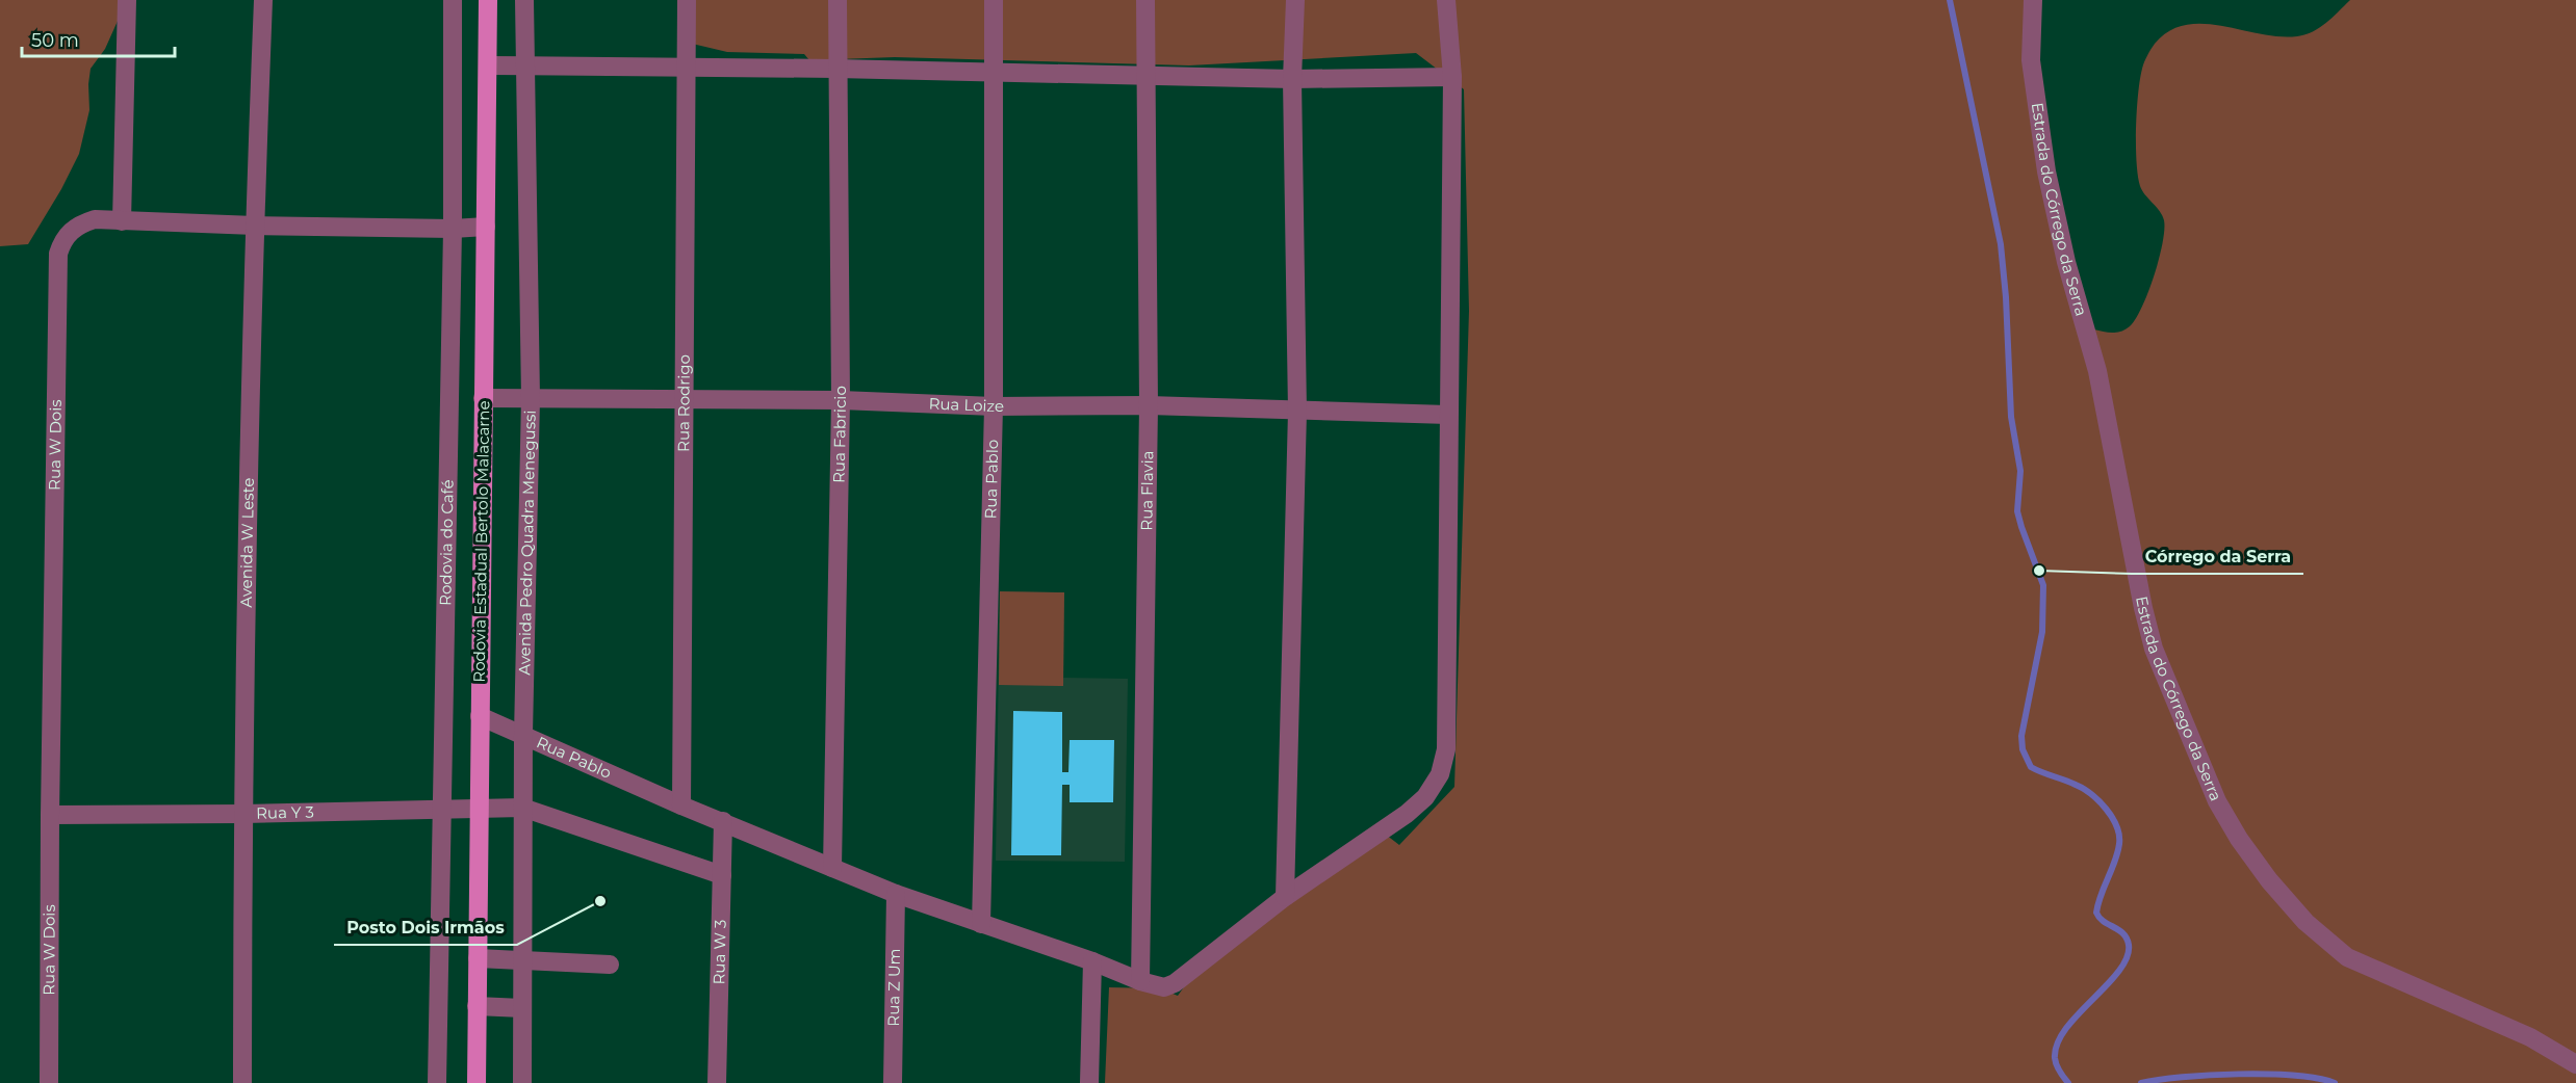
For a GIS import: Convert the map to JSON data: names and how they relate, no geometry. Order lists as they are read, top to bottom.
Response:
{
  "streets": {
    "main road": ["Rodovia Estadual Bertolo Malacarne"],
    "street": [
      "Estrada do Córrego da Serra",
      "Rua Rodrigo",
      "Rua Loize",
      "Rua Fabricio",
      "Rua W Dois",
      "Rua Pablo",
      "Rua Flavia",
      "Avenida W Leste",
      "Rodovia do Café",
      "Avenida Pedro Quadra Menegussi",
      "Rua Y 3",
      "Rua W 3",
      "Rua Z Um"
    ]
  },
  "crossings": [
    ["Rua Rodrigo", "Rua Loize"],
    ["Rua Rodrigo", "Rua Pablo"],
    ["Rua Loize", "Rua Fabricio"],
    ["Rua Loize", "Rua Pablo"],
    ["Rua Loize", "Rua Flavia"],
    ["Rua Loize", "Rodovia Estadual Bertolo Malacarne"],
    ["Rua Loize", "Avenida Pedro Quadra Menegussi"],
    ["Rua Fabricio", "Rua Pablo"],
    ["Rua W Dois", "Avenida W Leste"],
    ["Rua W Dois", "Rodovia do Café"],
    ["Rua W Dois", "Rodovia Estadual Bertolo Malacarne"],
    ["Rua W Dois", "Rua Y 3"],
    ["Rua Pablo", "Rua Flavia"],
    ["Rua Pablo", "Rodovia Estadual Bertolo Malacarne"],
    ["Rua Pablo", "Avenida Pedro Quadra Menegussi"],
    ["Rua Pablo", "Rua W 3"],
    ["Rua Pablo", "Rua Z Um"],
    ["Avenida W Leste", "Rua Y 3"],
    ["Rodovia do Café", "Rua Y 3"],
    ["Rodovia Estadual Bertolo Malacarne", "Rua Y 3"],
    ["Avenida Pedro Quadra Menegussi", "Rua Y 3"]
  ],
  "places": ["Córrego da Serra", "Posto Dois Irmãos"],
  "scale_bar": "50 m"
}
